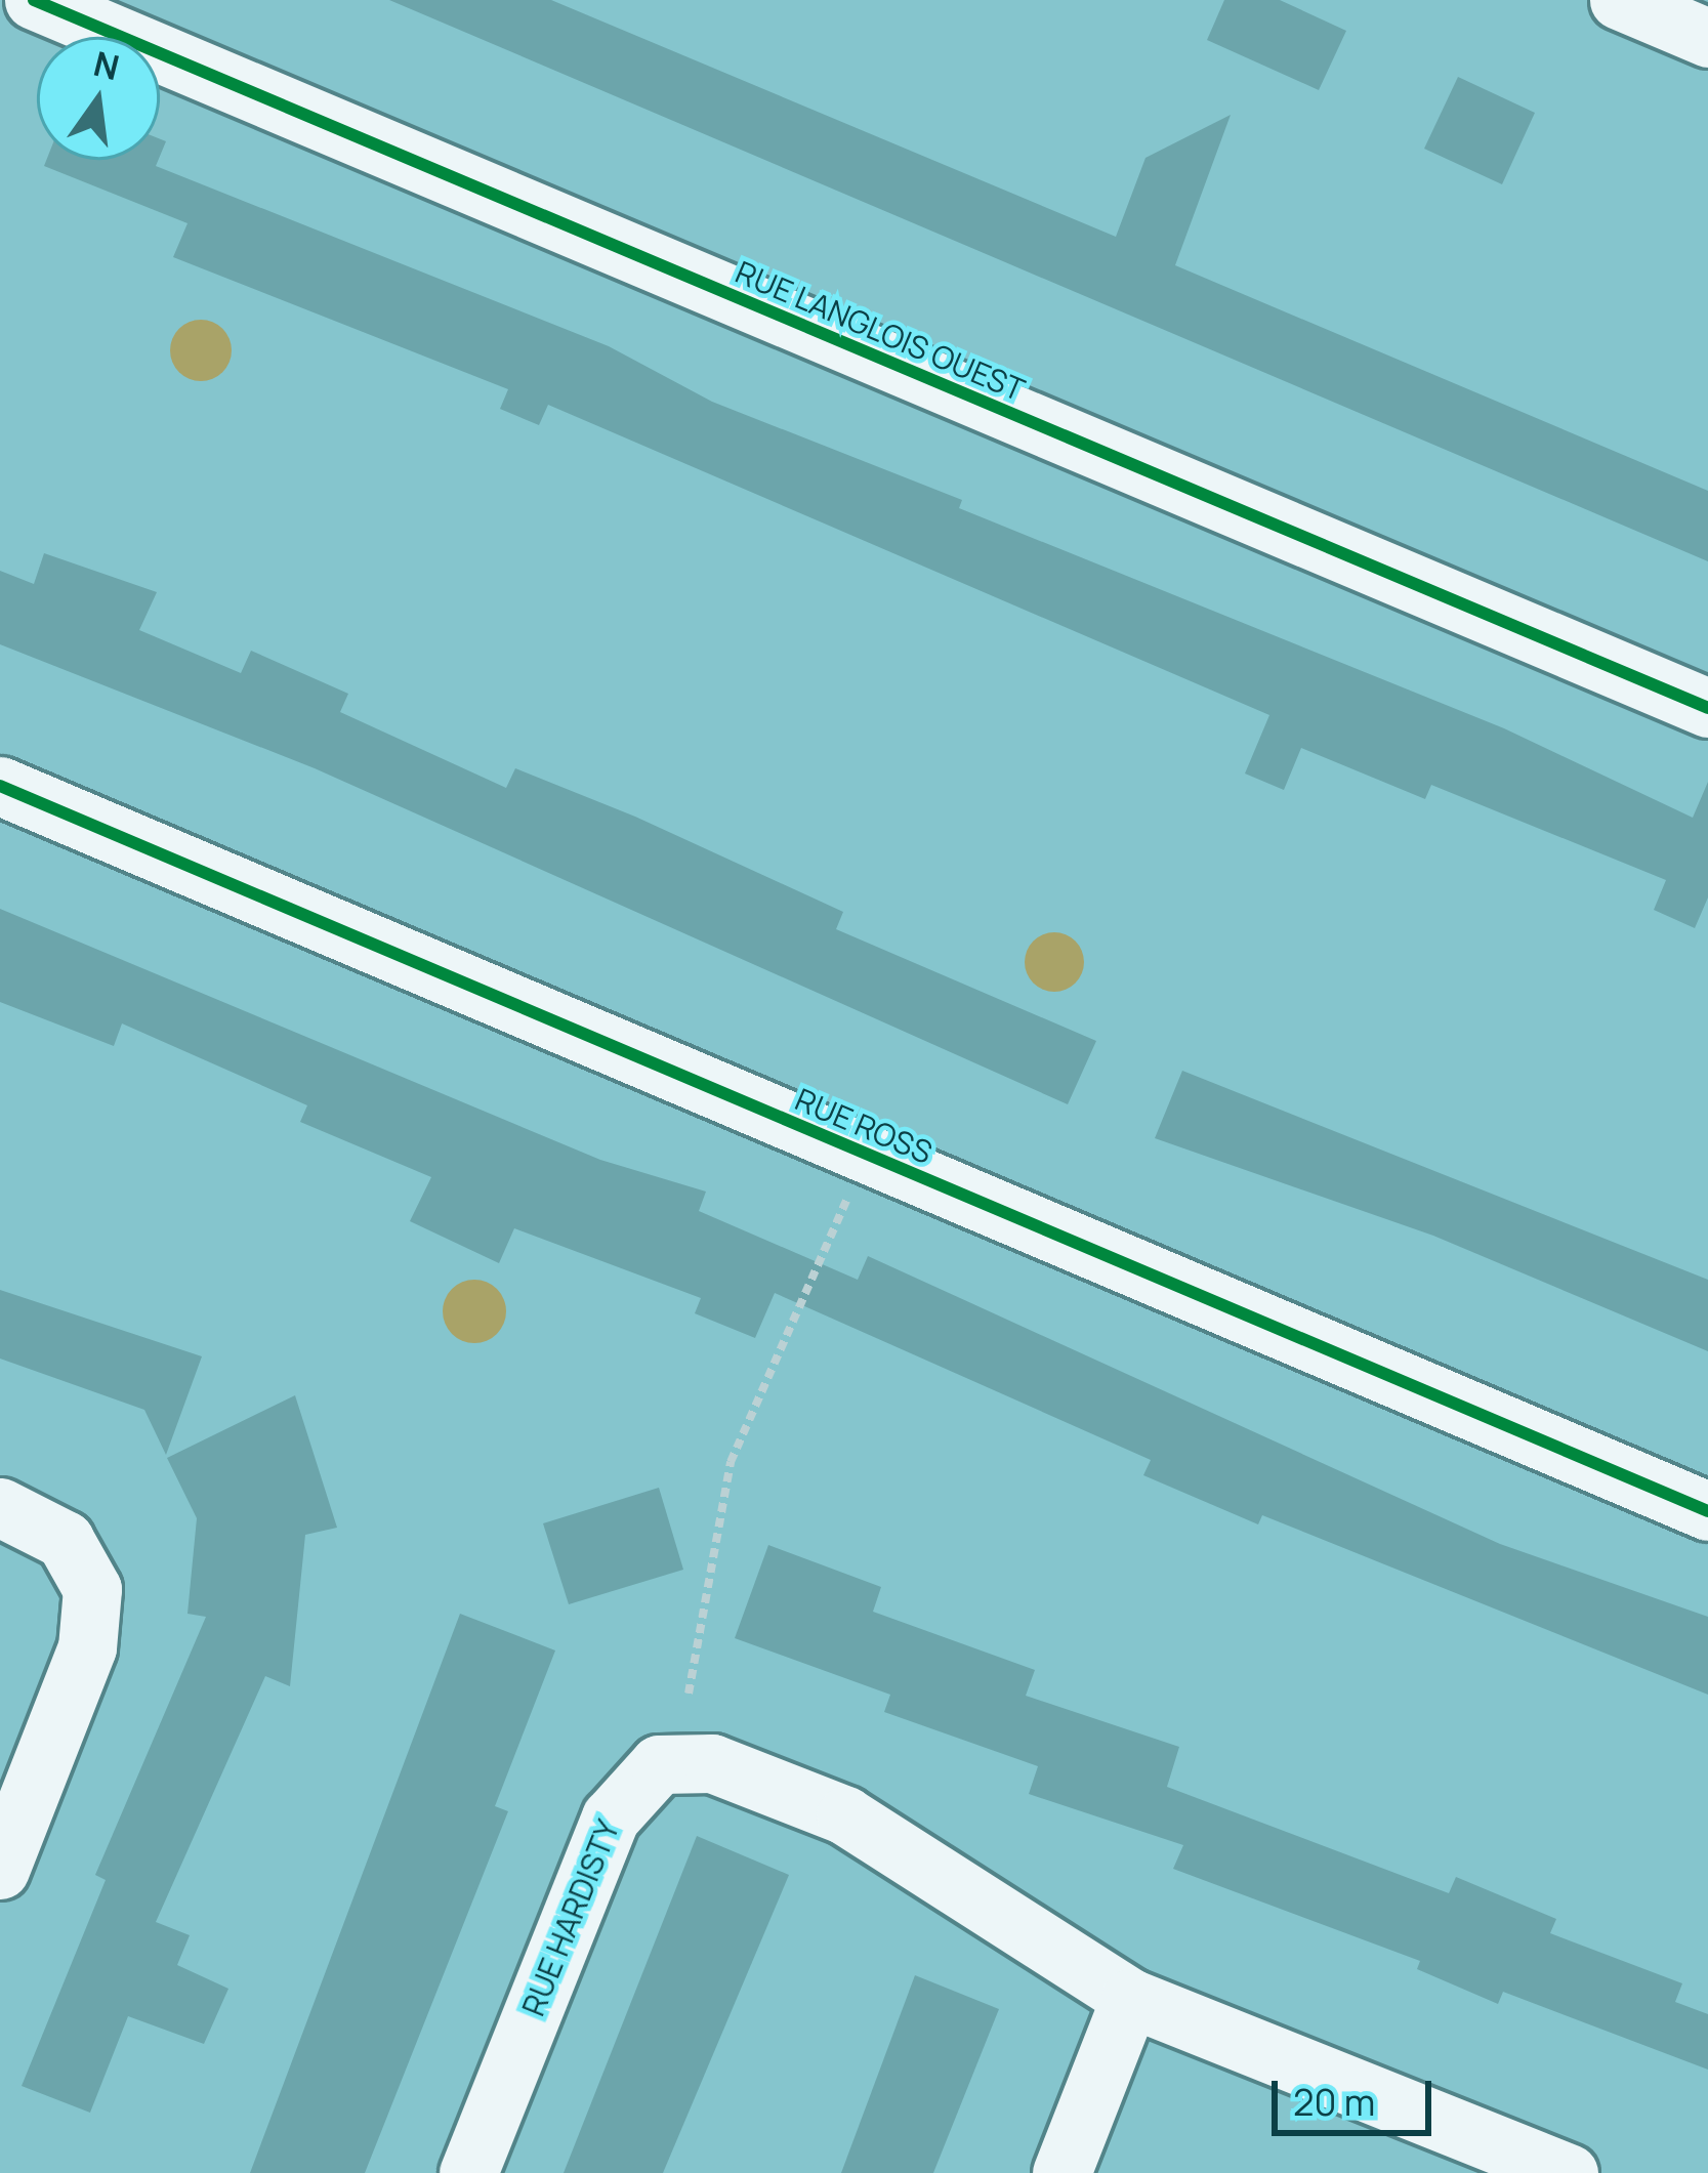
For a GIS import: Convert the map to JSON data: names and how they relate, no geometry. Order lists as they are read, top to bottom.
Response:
{
  "streets": {
    "street": ["RUE LANGLOIS OUEST", "RUE ROSS", "RUE HARDISTY"]
  },
  "scale_bar": "20 m",
  "north": "top"
}
